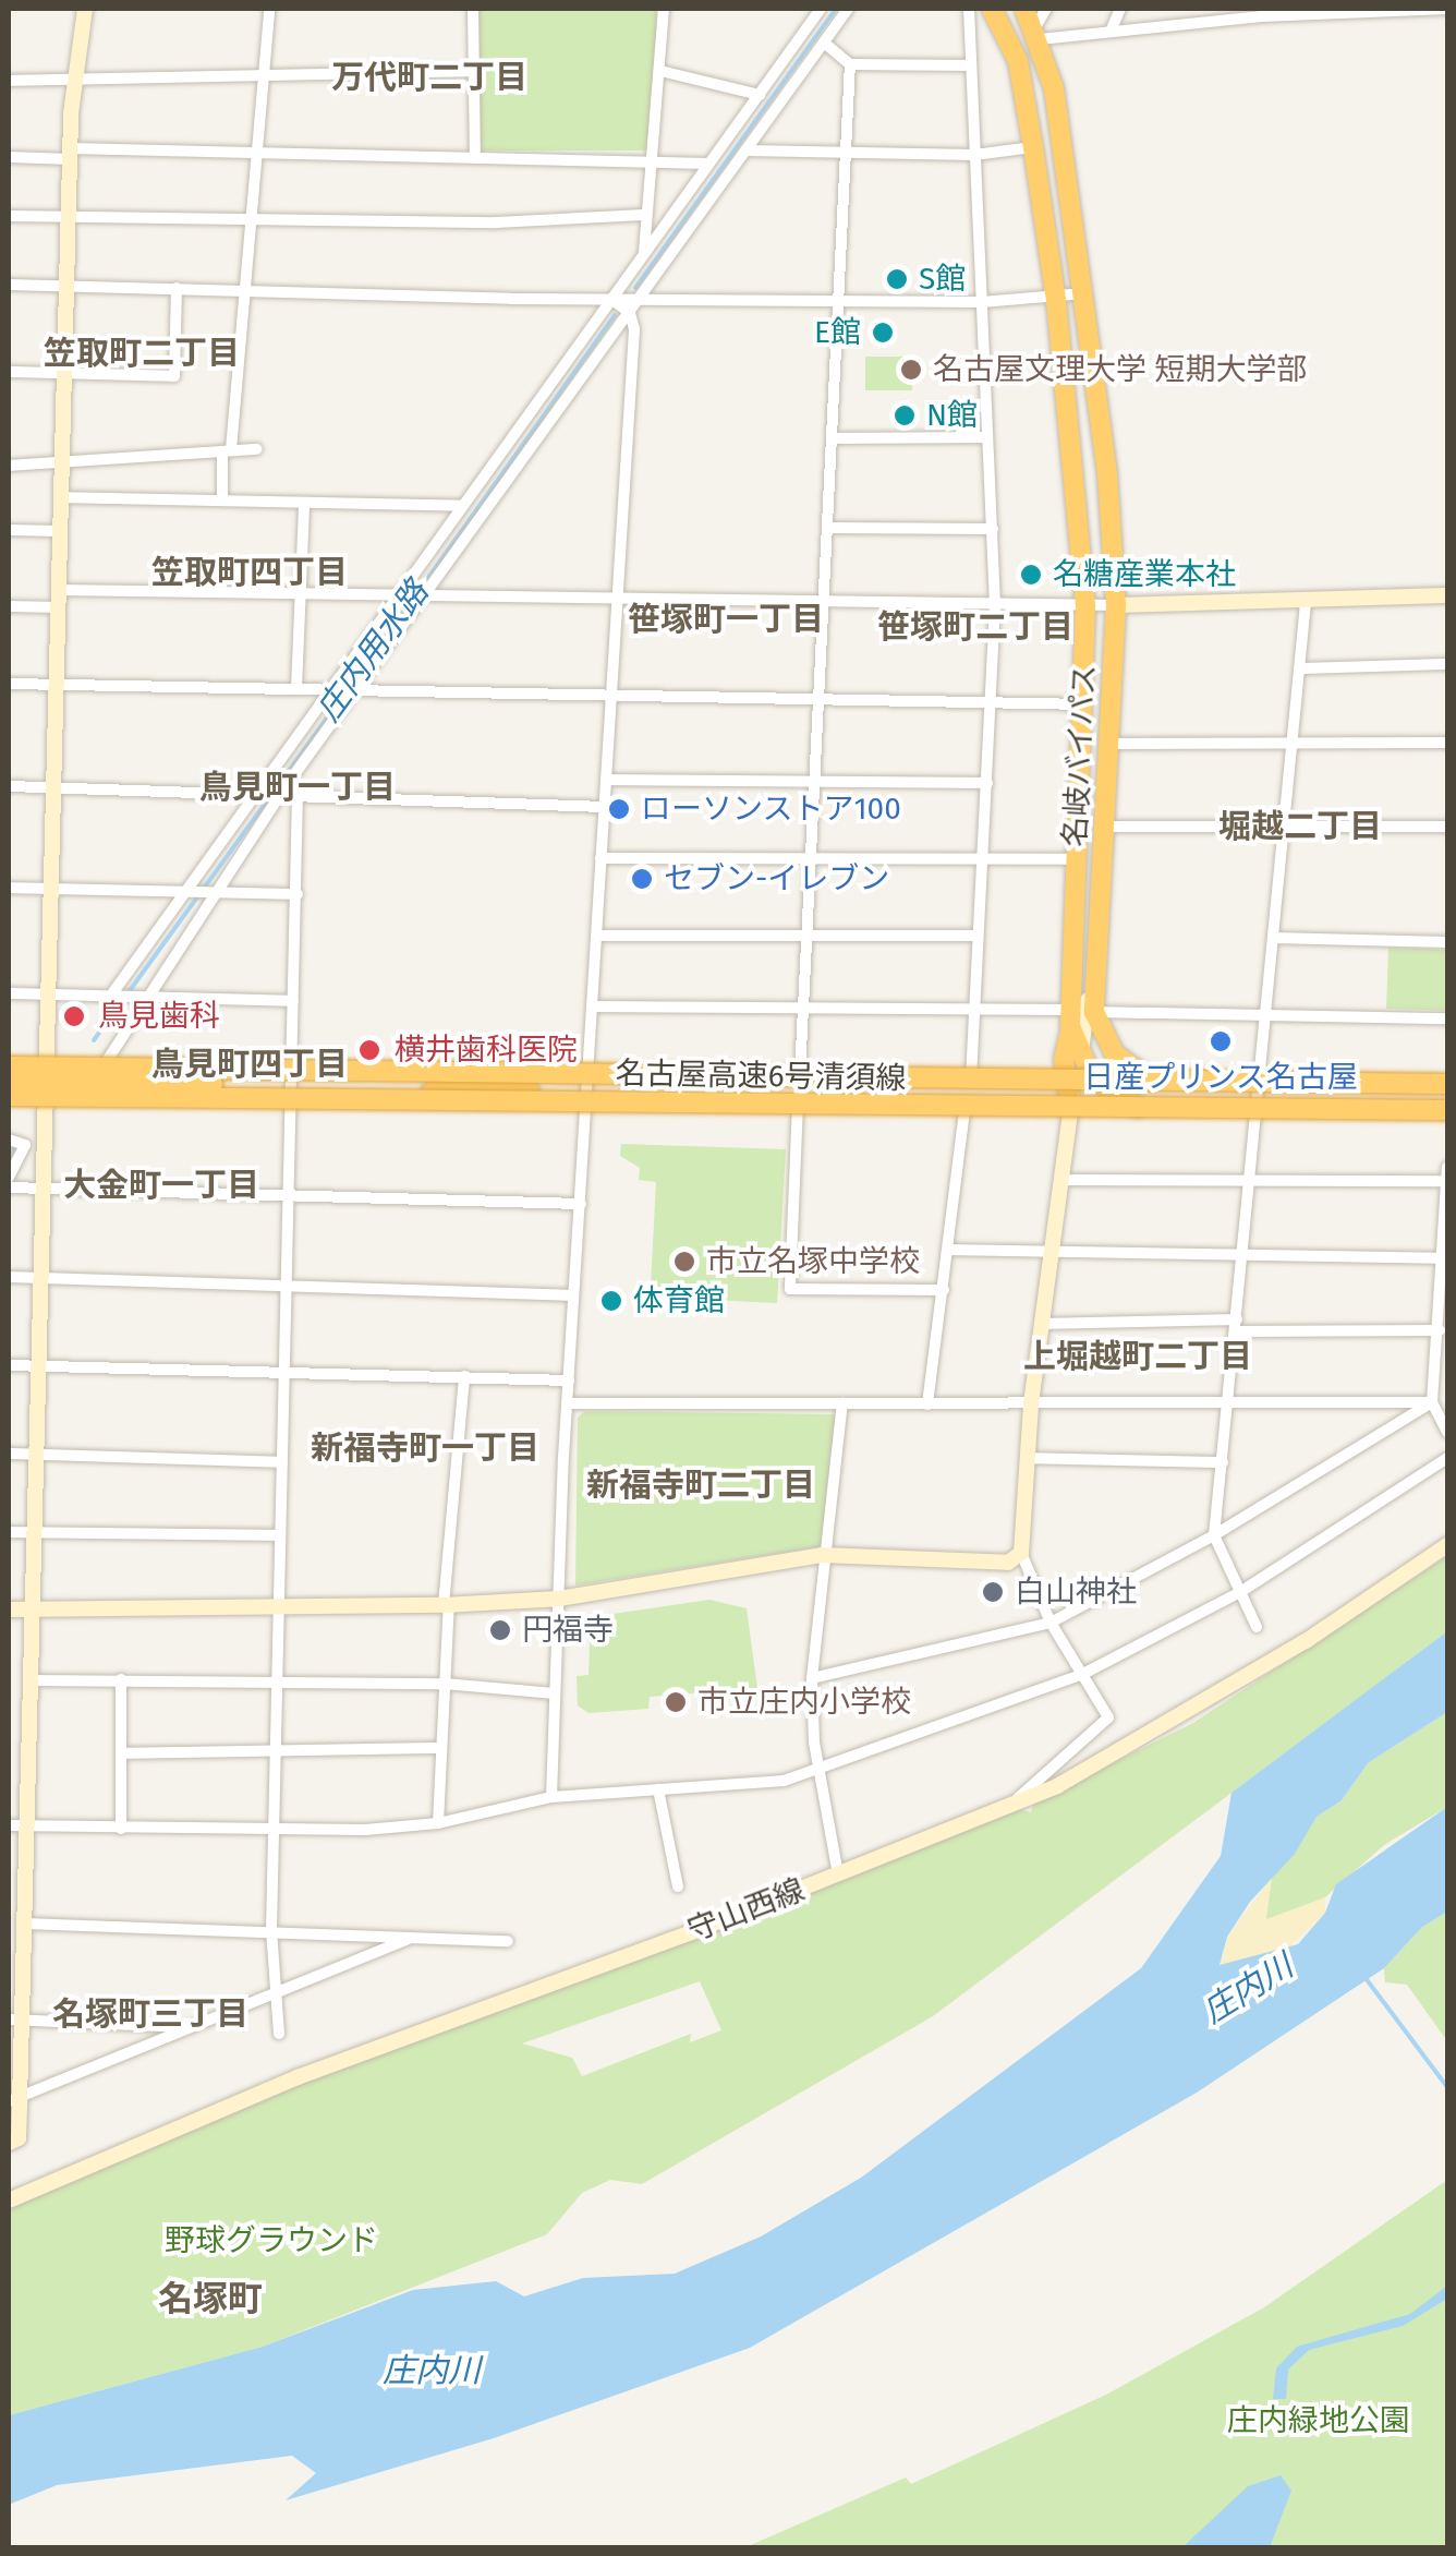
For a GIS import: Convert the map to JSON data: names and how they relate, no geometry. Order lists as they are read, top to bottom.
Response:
{
  "streets": {
    "highway": ["名岐バイパス", "名古屋高速6号清須線"],
    "street": ["守山西線"]
  },
  "districts": [
    "万代町二丁目",
    "笠取町二丁目",
    "笠取町四丁目",
    "笹塚町一丁目",
    "笹塚町二丁目",
    "鳥見町一丁目",
    "堀越二丁目",
    "鳥見町四丁目",
    "大金町一丁目",
    "上堀越町二丁目",
    "新福寺町一丁目",
    "新福寺町二丁目",
    "名塚町三丁目",
    "名塚町"
  ],
  "water": ["庄内用水路", "庄内川"],
  "parks": ["野球グラウンド", "庄内緑地公園"],
  "places": [
    "S館",
    "E館",
    "名古屋文理大学 短期大学部",
    "N館",
    "名糖産業本社",
    "ローソンストア100",
    "セブン-イレブン",
    "鳥見歯科",
    "日産プリンス名古屋",
    "横井歯科医院",
    "市立名塚中学校",
    "体育館",
    "白山神社",
    "円福寺",
    "市立庄内小学校"
  ]
}
